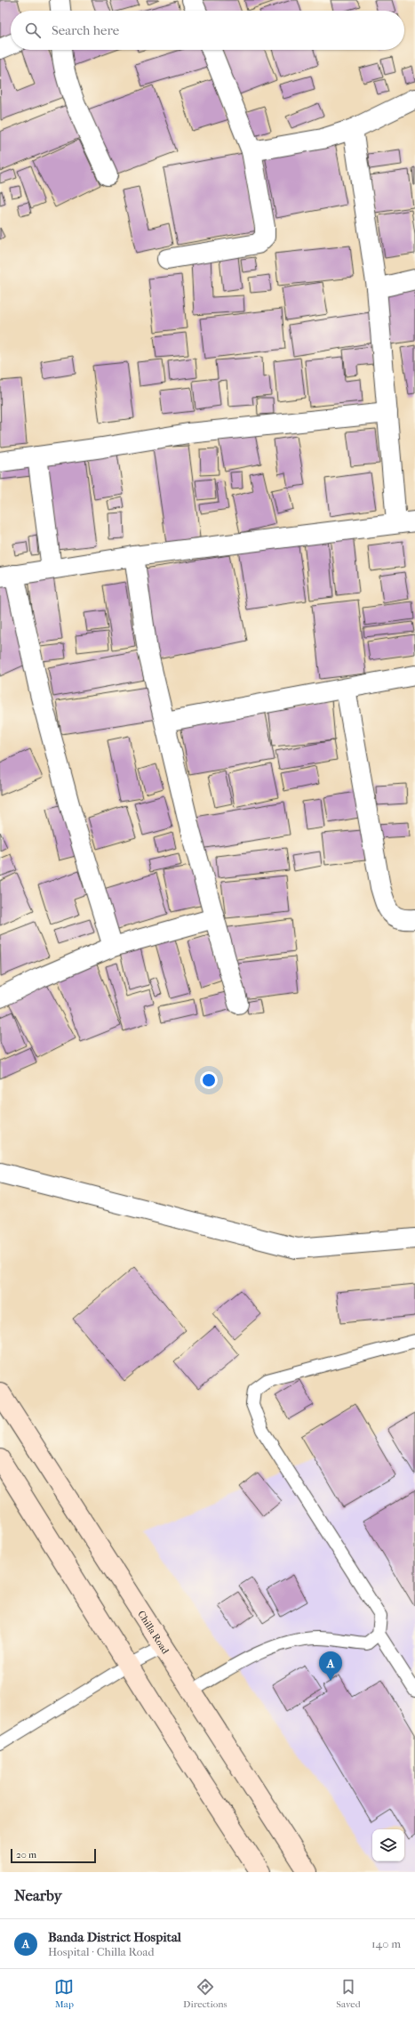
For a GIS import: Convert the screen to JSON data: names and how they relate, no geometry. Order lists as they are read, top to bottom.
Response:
{
  "streets": {
    "main road": ["Chilla Road"]
  },
  "scale_bar": "20 m",
  "page": {
    "search": "Search here",
    "pins": "A",
    "scale": "20 m",
    "heading": "Nearby",
    "list": [
      {
        "mark": "A",
        "name": "Banda District Hospital",
        "note": "Hospital · Chilla Road",
        "value": "140 m"
      }
    ],
    "nav": ["Map", "Directions", "Saved"]
  }
}
